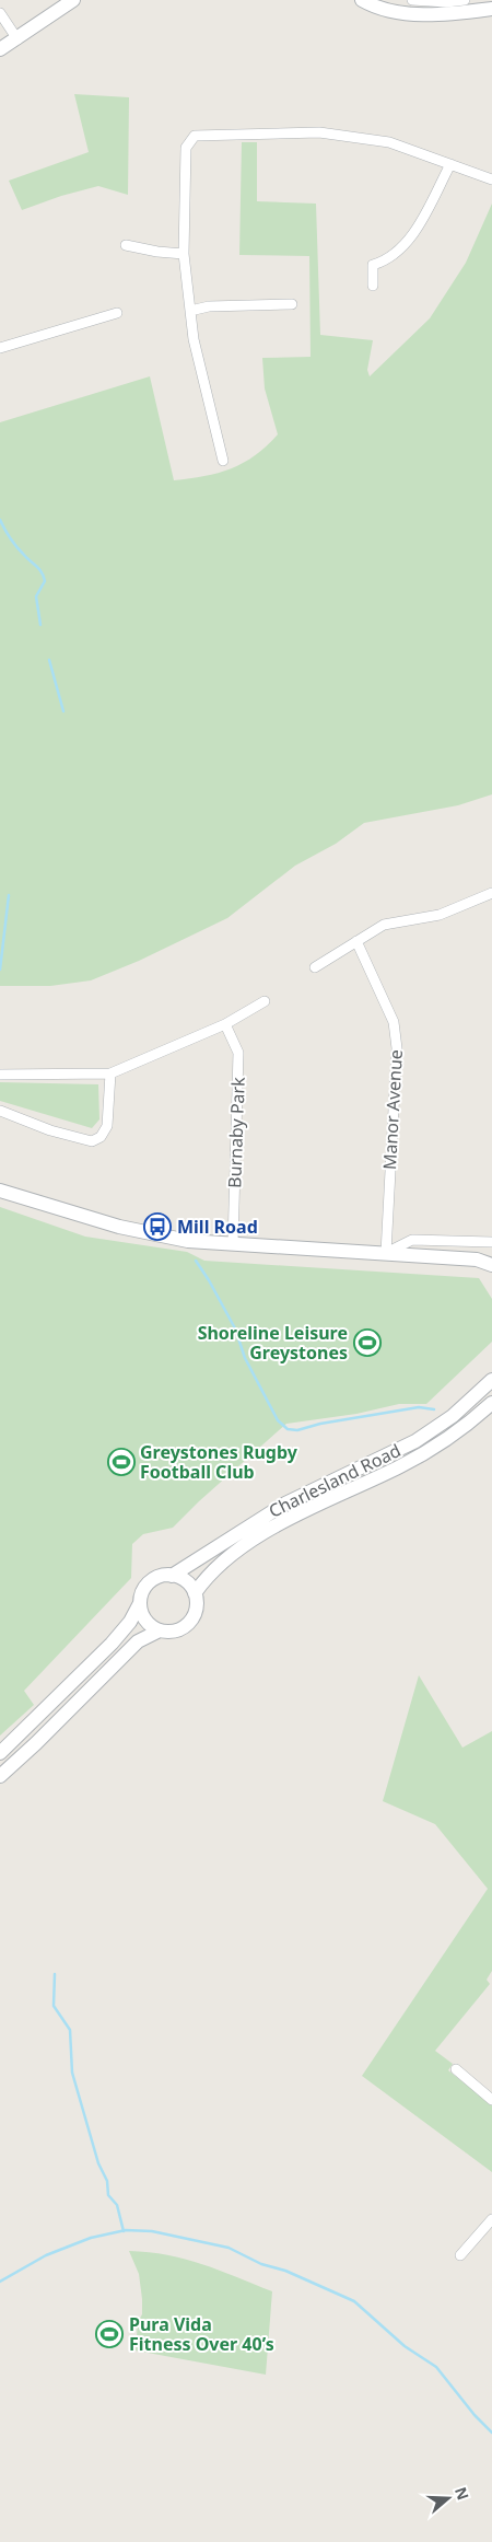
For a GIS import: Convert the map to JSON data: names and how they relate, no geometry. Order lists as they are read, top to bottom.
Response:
{
  "streets": {
    "main road": ["Charlesland Road"],
    "street": ["Manor Avenue", "Burnaby Park"]
  },
  "places": {
    "bus stop": ["Mill Road"],
    "sports": ["Shoreline Leisure Greystones", "Greystones Rugby Football Club", "Pura Vida Fitness Over 40’s"]
  },
  "north": "right"
}
